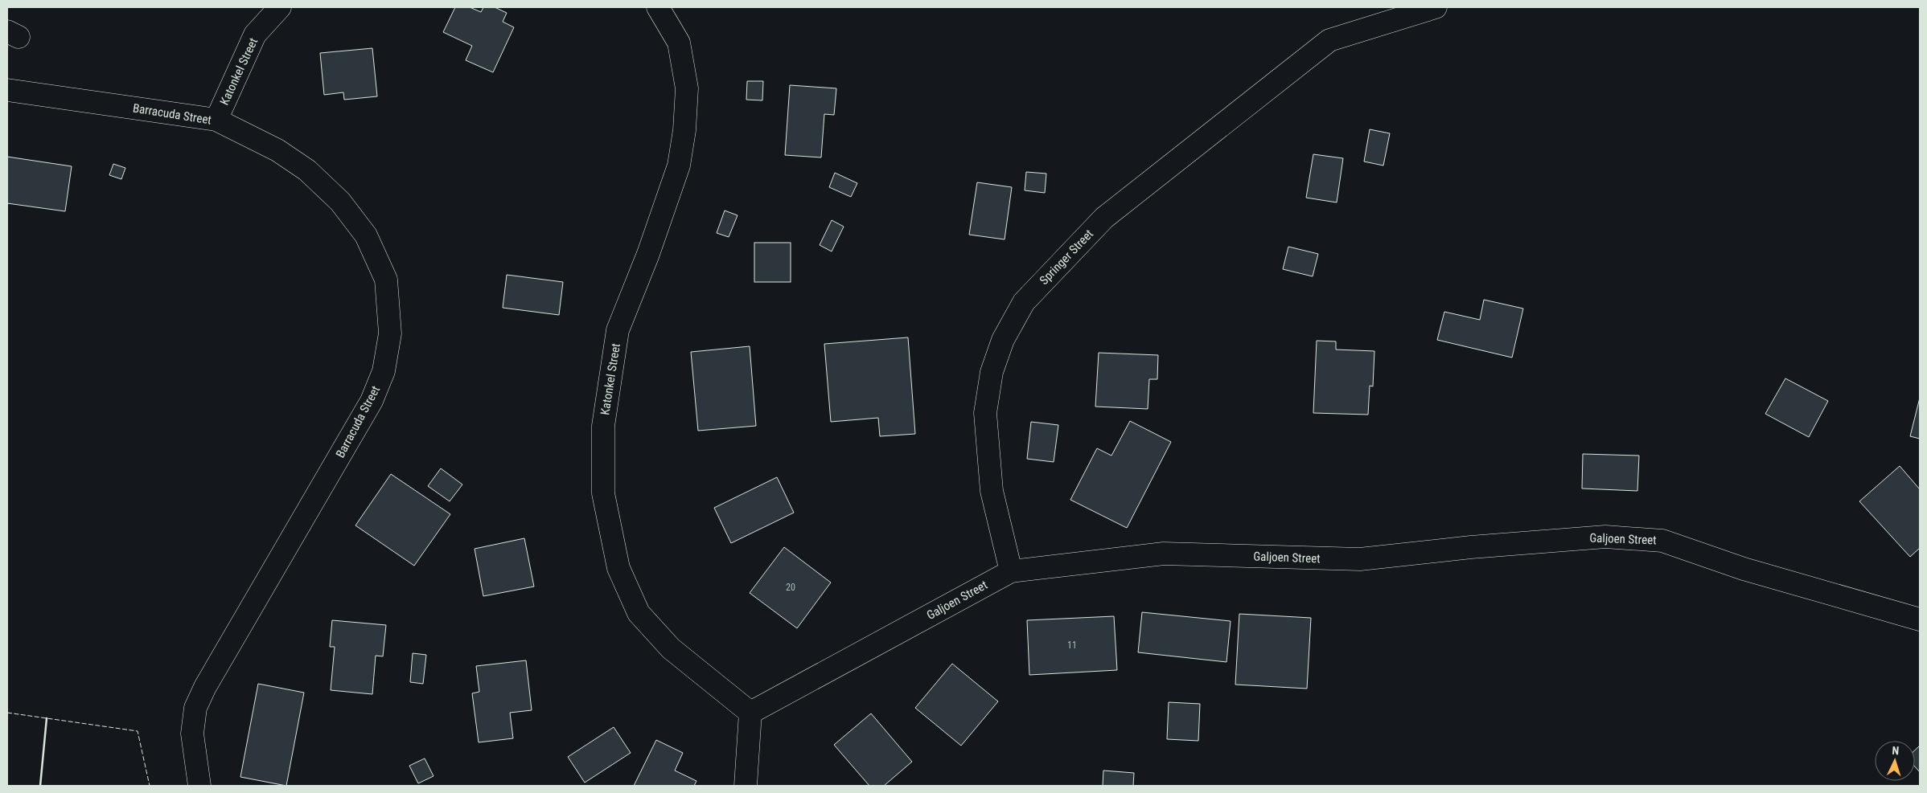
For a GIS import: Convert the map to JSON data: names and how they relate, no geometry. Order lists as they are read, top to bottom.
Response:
{
  "streets": {
    "street": [
      "Katonkel Street",
      "Barracuda Street",
      "Springer Street",
      "Galjoen Street"
    ]
  },
  "crossings": [
    ["Katonkel Street", "Barracuda Street"],
    ["Katonkel Street", "Galjoen Street"],
    ["Springer Street", "Galjoen Street"]
  ],
  "house_numbers": ["20", "11"],
  "north": "top"
}
